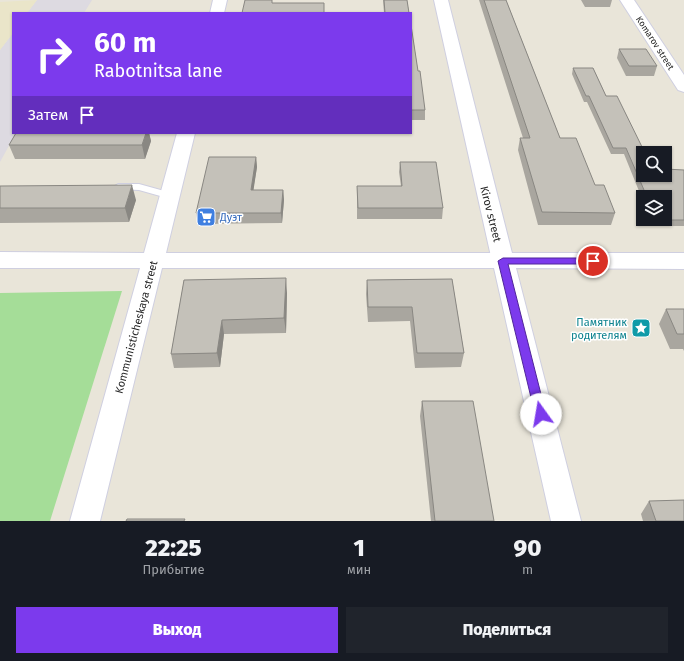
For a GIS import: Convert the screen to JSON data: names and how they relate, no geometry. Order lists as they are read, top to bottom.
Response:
{
  "streets": {
    "street": ["Komarov street", "Kirov street", "Kommunisticheskaya street"]
  },
  "places": {
    "supermarket": ["Дуэт"],
    "place": ["Памятник родителям"]
  },
  "page": {
    "turn": ["60 m", "Rabotnitsa lane"],
    "then": "Затем",
    "eta": [
      "22:25",
      "Прибытие",
      "1",
      "мин",
      "90",
      "m"
    ],
    "buttons": ["Выход", "Поделиться"]
  }
}
